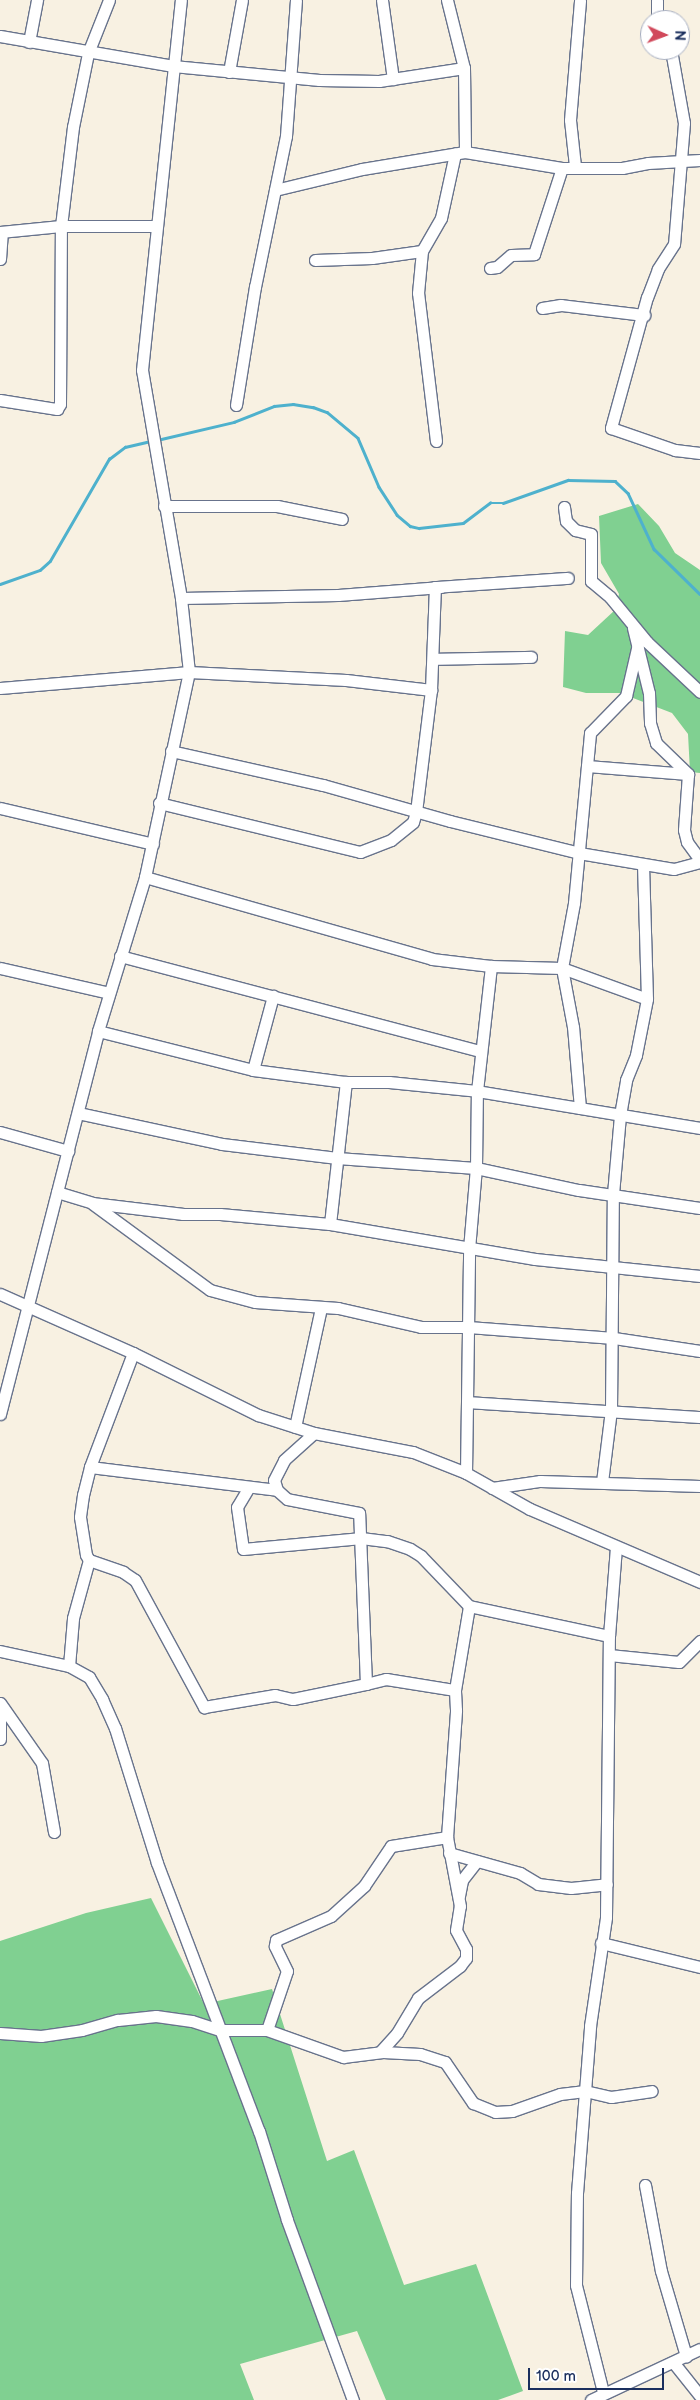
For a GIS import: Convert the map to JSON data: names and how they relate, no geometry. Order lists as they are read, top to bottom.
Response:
{
  "scale_bar": "100 m",
  "north": "right"
}
